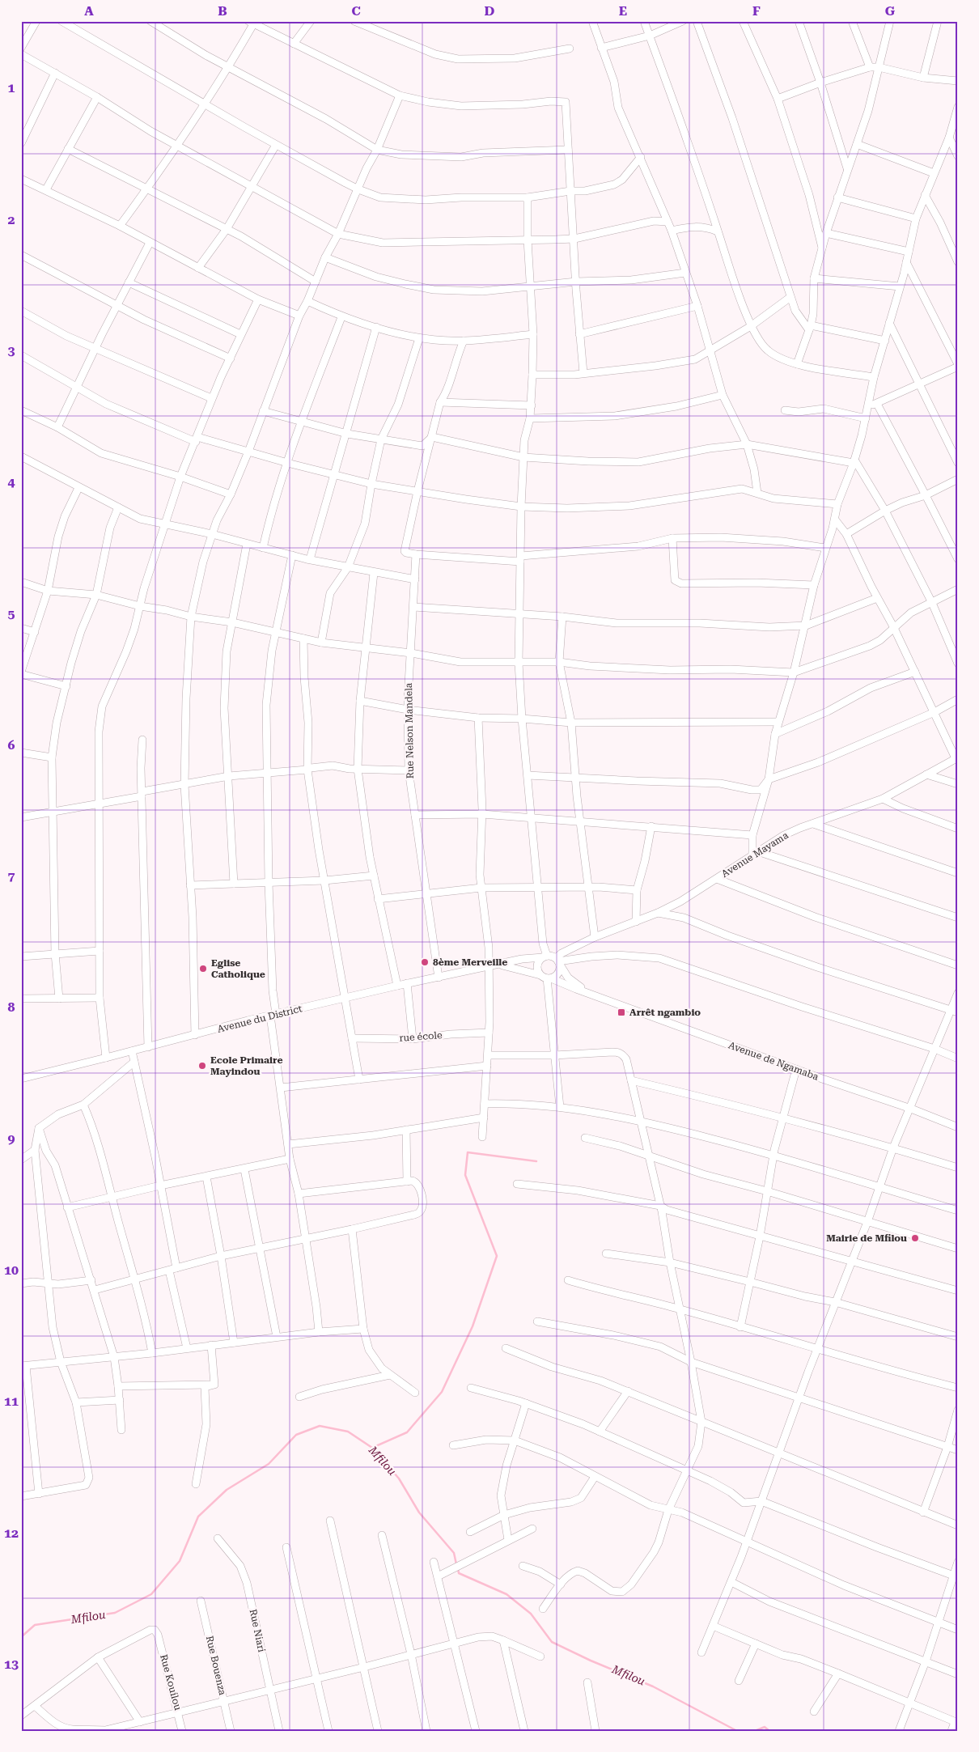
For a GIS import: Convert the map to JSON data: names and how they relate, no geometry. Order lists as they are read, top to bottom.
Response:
{
  "streets": {
    "street": [
      "Rue Nelson Mandela",
      "Avenue Mayama",
      "Avenue du District",
      "rue école",
      "Avenue de Ngamaba",
      "Rue Niari",
      "Rue Bouenza",
      "Rue Kouilou"
    ]
  },
  "crossings": [
    ["Rue Nelson Mandela", "Avenue du District"],
    ["Avenue Mayama", "Avenue du District"],
    ["Avenue Mayama", "Avenue de Ngamaba"],
    ["Avenue du District", "Avenue de Ngamaba"]
  ],
  "water": ["Mfilou"],
  "places": {
    "other": [
      "8ème Merveille",
      "Eglise Catholique",
      "Ecole Primaire Mayindou",
      "Mairie de Mfilou"
    ],
    "transit": ["Arrêt ngambio"]
  },
  "grid": {
    "columns": [
      "A",
      "B",
      "C",
      "D",
      "E",
      "F",
      "G"
    ],
    "rows": [
      "1",
      "2",
      "3",
      "4",
      "5",
      "6",
      "7",
      "8",
      "9",
      "10",
      "11",
      "12",
      "13"
    ]
  }
}
